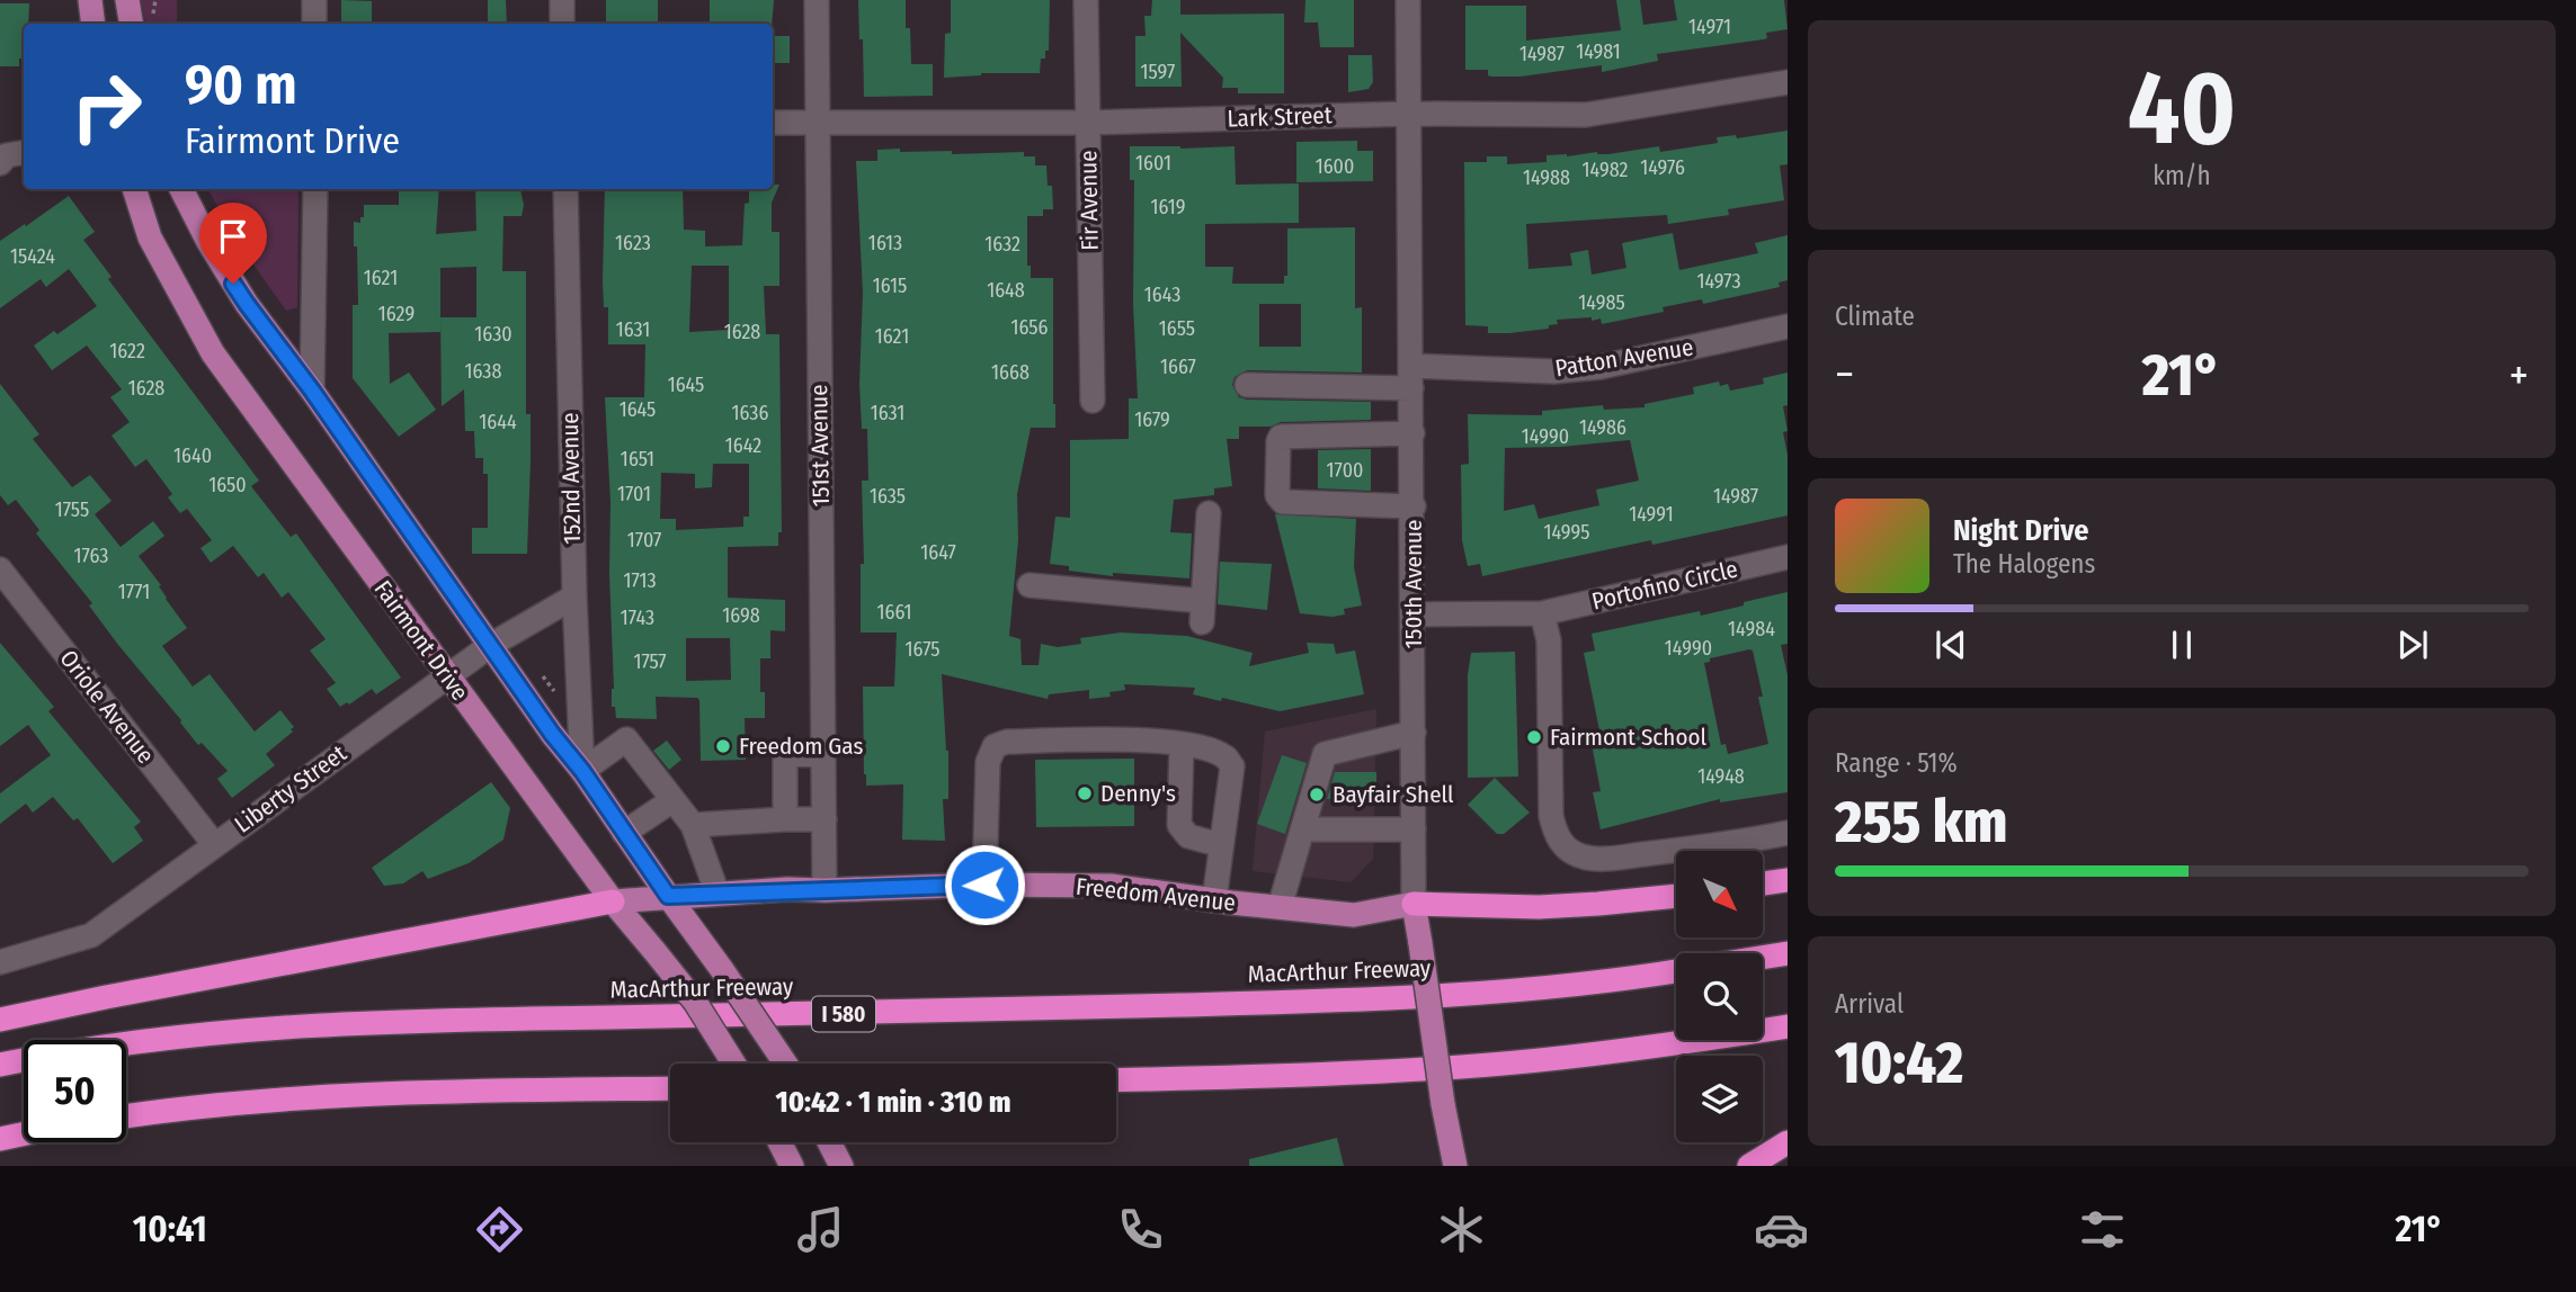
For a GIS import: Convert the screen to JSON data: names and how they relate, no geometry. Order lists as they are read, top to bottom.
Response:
{
  "streets": {
    "highway": ["MacArthur Freeway", "I 580"],
    "main road": ["150th Avenue", "Fairmont Drive", "Freedom Avenue"],
    "street": [
      "Lark Street",
      "Fir Avenue",
      "Patton Avenue",
      "151st Avenue",
      "152nd Avenue",
      "Portofino Circle",
      "Oriole Avenue",
      "Liberty Street"
    ]
  },
  "crossings": [
    ["Lark Street", "Fir Avenue"],
    ["Lark Street", "151st Avenue"],
    ["Lark Street", "150th Avenue"],
    ["Patton Avenue", "150th Avenue"],
    ["151st Avenue", "Freedom Avenue"],
    ["152nd Avenue", "Liberty Street"],
    ["150th Avenue", "Portofino Circle"],
    ["150th Avenue", "Freedom Avenue"],
    ["Fairmont Drive", "Liberty Street"],
    ["Fairmont Drive", "Freedom Avenue"],
    ["Oriole Avenue", "Liberty Street"]
  ],
  "places": [
    "Fairmont School",
    "Freedom Gas",
    "Denny's",
    "Bayfair Shell"
  ],
  "house_numbers": [
    "14971",
    "14981",
    "14987",
    "1597",
    "1601",
    "1600",
    "14976",
    "14982",
    "14988",
    "1619",
    "1623",
    "1613",
    "1632",
    "15424",
    "1621",
    "14973",
    "1615",
    "1648",
    "1643",
    "14985",
    "1629",
    "1656",
    "1655",
    "1631",
    "1628",
    "1630",
    "1621",
    "1622",
    "1667",
    "1638",
    "1668",
    "1645",
    "1628",
    "1645",
    "1636",
    "1631",
    "1679",
    "1644",
    "14986",
    "14990",
    "1642",
    "1640",
    "1651",
    "1700",
    "1650",
    "1701",
    "1635",
    "14987",
    "1755",
    "14991",
    "14995",
    "1707",
    "1647",
    "1763",
    "1713",
    "1771",
    "1661",
    "1698",
    "1743",
    "14984",
    "14990",
    "1675",
    "1757",
    "14948"
  ],
  "north": "bottom right",
  "page": {
    "tile": [
      ["40", "km/h"],
      "Climate",
      ["Range · 51%", "255 km"],
      ["Arrival", "10:42"]
    ],
    "turn": ["90 m", "Fairmont Drive"],
    "heat": ["−", "21°", "+"],
    "song": ["Night Drive", "The Halogens"],
    "limit": "50",
    "trip": "10:42 · 1 min · 310 m",
    "tabs": ["10:41", "21°"]
  }
}
